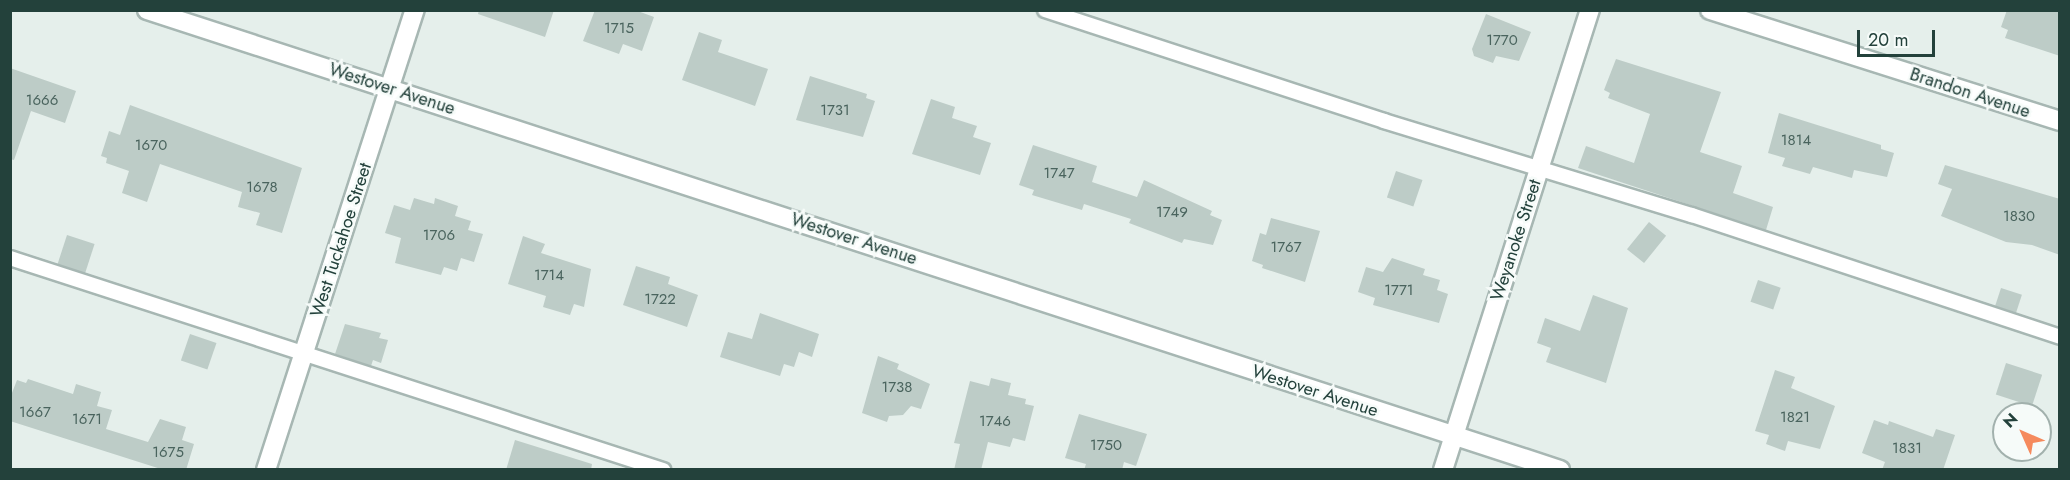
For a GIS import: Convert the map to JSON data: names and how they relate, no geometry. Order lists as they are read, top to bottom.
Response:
{
  "streets": {
    "street": [
      "Westover Avenue",
      "Brandon Avenue",
      "West Tuckahoe Street",
      "Weyanoke Street"
    ]
  },
  "crossings": [
    ["Westover Avenue", "West Tuckahoe Street"],
    ["Westover Avenue", "Weyanoke Street"]
  ],
  "house_numbers": [
    "1715",
    "1770",
    "1666",
    "1731",
    "1814",
    "1670",
    "1747",
    "1678",
    "1749",
    "1830",
    "1706",
    "1767",
    "1714",
    "1771",
    "1722",
    "1738",
    "1667",
    "1821",
    "1671",
    "1746",
    "1750",
    "1831",
    "1675"
  ],
  "scale_bar": "20 m",
  "north": "top left"
}
